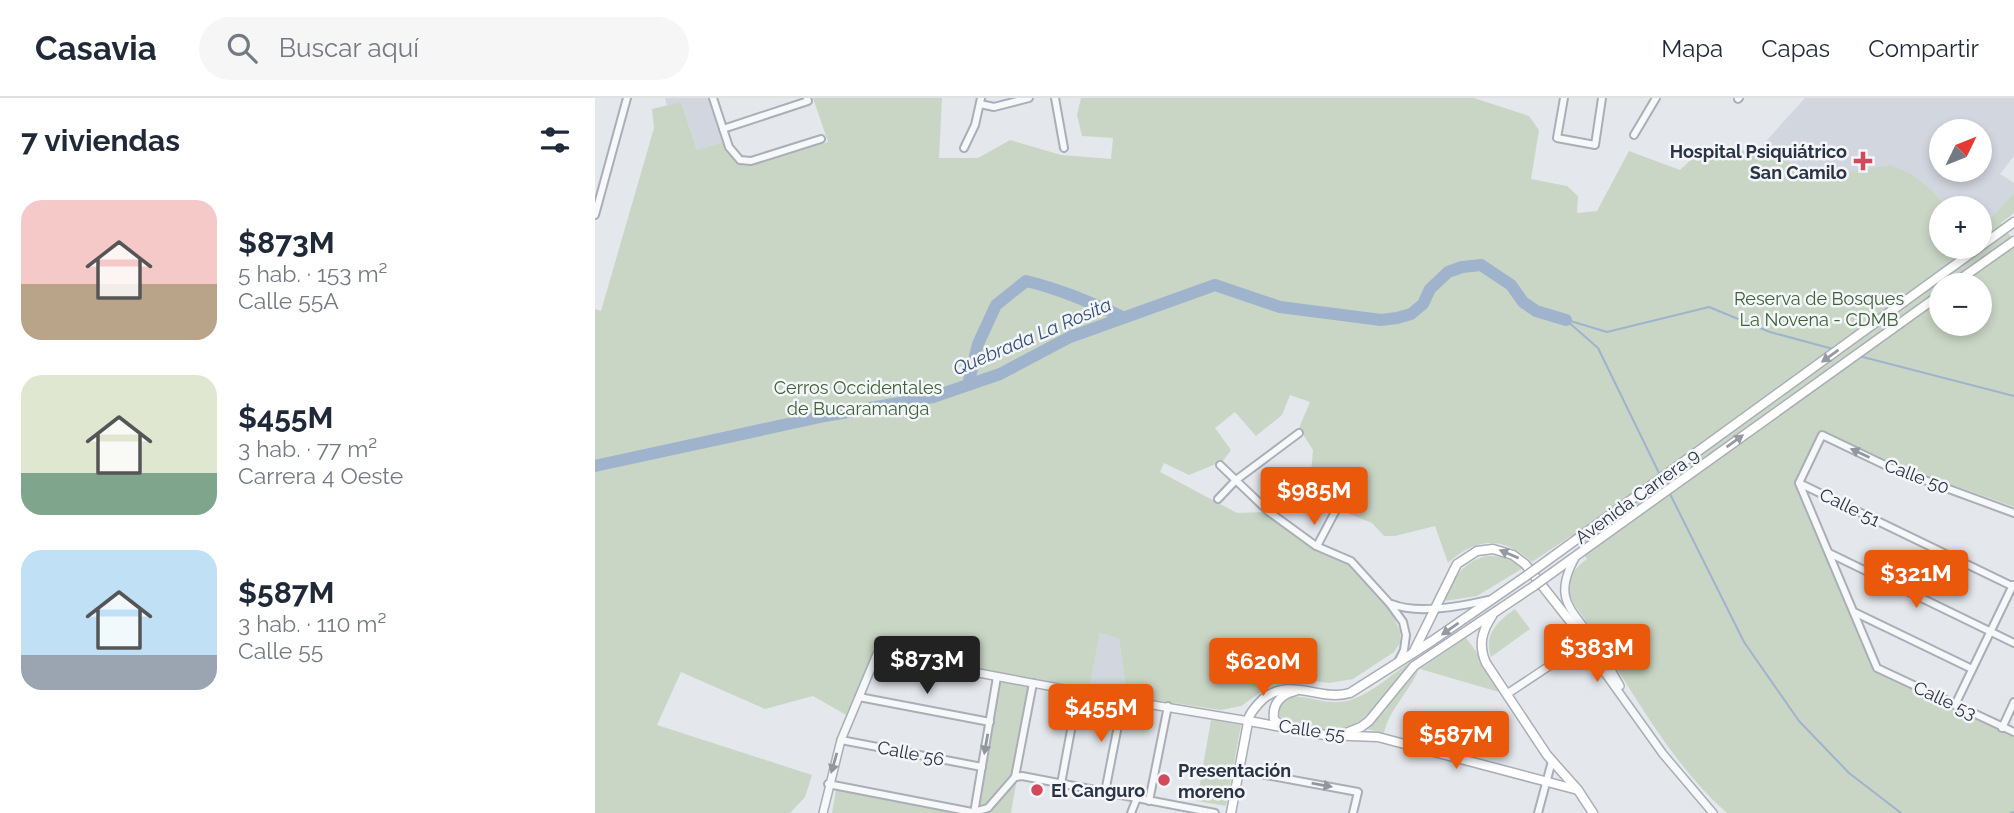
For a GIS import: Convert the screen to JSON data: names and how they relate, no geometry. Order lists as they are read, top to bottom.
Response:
{
  "streets": {
    "main road": ["Avenida Carrera 9", "Calle 55"],
    "street": [
      "Calle 50",
      "Calle 51",
      "Calle 53",
      "Calle 56"
    ]
  },
  "crossings": [
    ["Calle 50", "Calle 51"],
    ["Avenida Carrera 9", "Calle 55"]
  ],
  "one_way": ["Calle 50"],
  "water": ["Quebrada La Rosita"],
  "parks": ["Reserva de Bosques La Novena - CDMB", "Cerros Occidentales de Bucaramanga"],
  "places": {
    "health": ["Hospital Psiquiátrico San Camilo"],
    "other": ["Presentación moreno", "El Canguro"]
  },
  "north": "top right",
  "page": {
    "header": "Casavia",
    "search": "Buscar aquí",
    "nav": ["Mapa", "Capas", "Compartir"],
    "heading": "7 viviendas",
    "map_buttons": ["+", "−"],
    "list": [
      {
        "name": "$873M",
        "note": "5 hab. · 153 m² · Calle 55A"
      },
      {
        "name": "$455M",
        "note": "3 hab. · 77 m² · Carrera 4 Oeste"
      },
      {
        "name": "$587M",
        "note": "3 hab. · 110 m² · Calle 55"
      }
    ],
    "price": [
      "$985M",
      "$321M",
      "$383M",
      "$873M",
      "$620M",
      "$455M",
      "$587M"
    ]
  }
}
